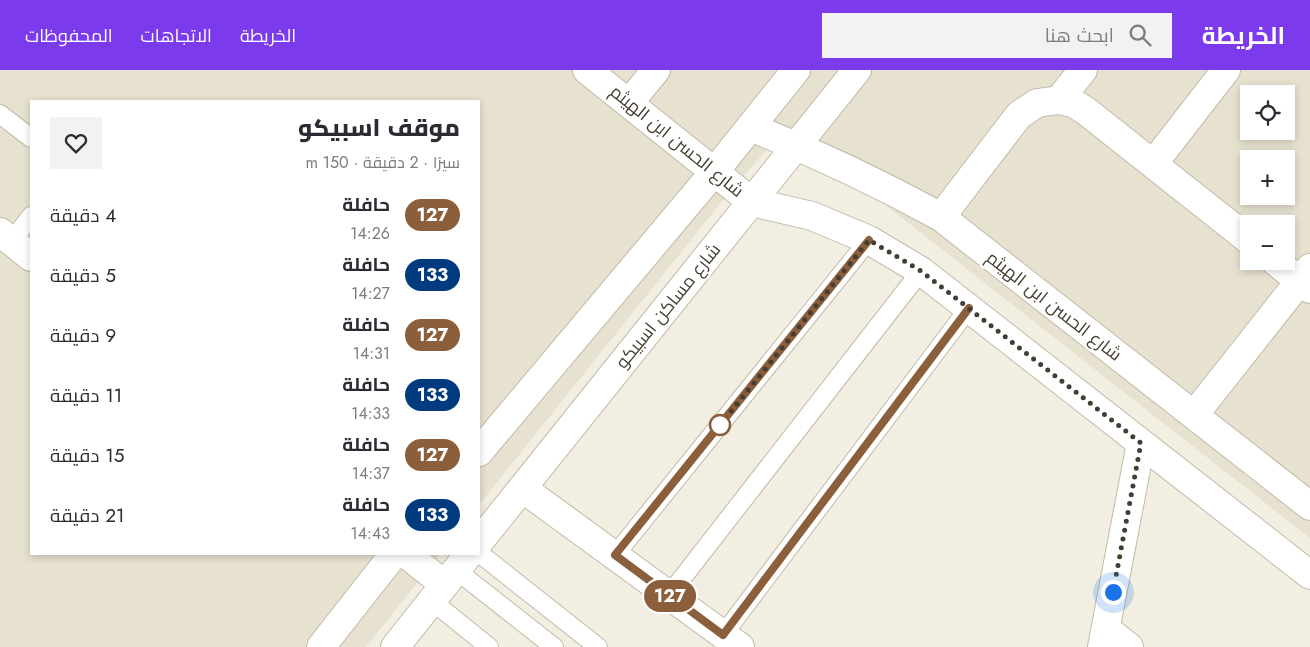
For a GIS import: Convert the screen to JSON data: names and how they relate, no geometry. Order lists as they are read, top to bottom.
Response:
{
  "streets": {
    "street": ["شارع الحسن ابن الهيثم", "شارع مساكن اسبيكو"]
  },
  "crossings": [
    ["شارع الحسن ابن الهيثم", "شارع مساكن اسبيكو"]
  ],
  "lines": ["bus line 127"],
  "page": {
    "header": "الخريطة",
    "search": "ابحث هنا",
    "nav": ["الخريطة", "الاتجاهات", "المحفوظات"],
    "on_map": "127",
    "map_buttons": ["+", "−"],
    "heading": ["موقف اسبيكو", "سيرًا · 2 دقيقة · 150 m"],
    "list": [
      {
        "mark": "127",
        "name": "حافلة",
        "note": "14:26",
        "value": "4 دقيقة"
      },
      {
        "mark": "133",
        "name": "حافلة",
        "note": "14:27",
        "value": "5 دقيقة"
      },
      {
        "mark": "127",
        "name": "حافلة",
        "note": "14:31",
        "value": "9 دقيقة"
      },
      {
        "mark": "133",
        "name": "حافلة",
        "note": "14:33",
        "value": "11 دقيقة"
      },
      {
        "mark": "127",
        "name": "حافلة",
        "note": "14:37",
        "value": "15 دقيقة"
      },
      {
        "mark": "133",
        "name": "حافلة",
        "note": "14:43",
        "value": "21 دقيقة"
      }
    ]
  }
}
